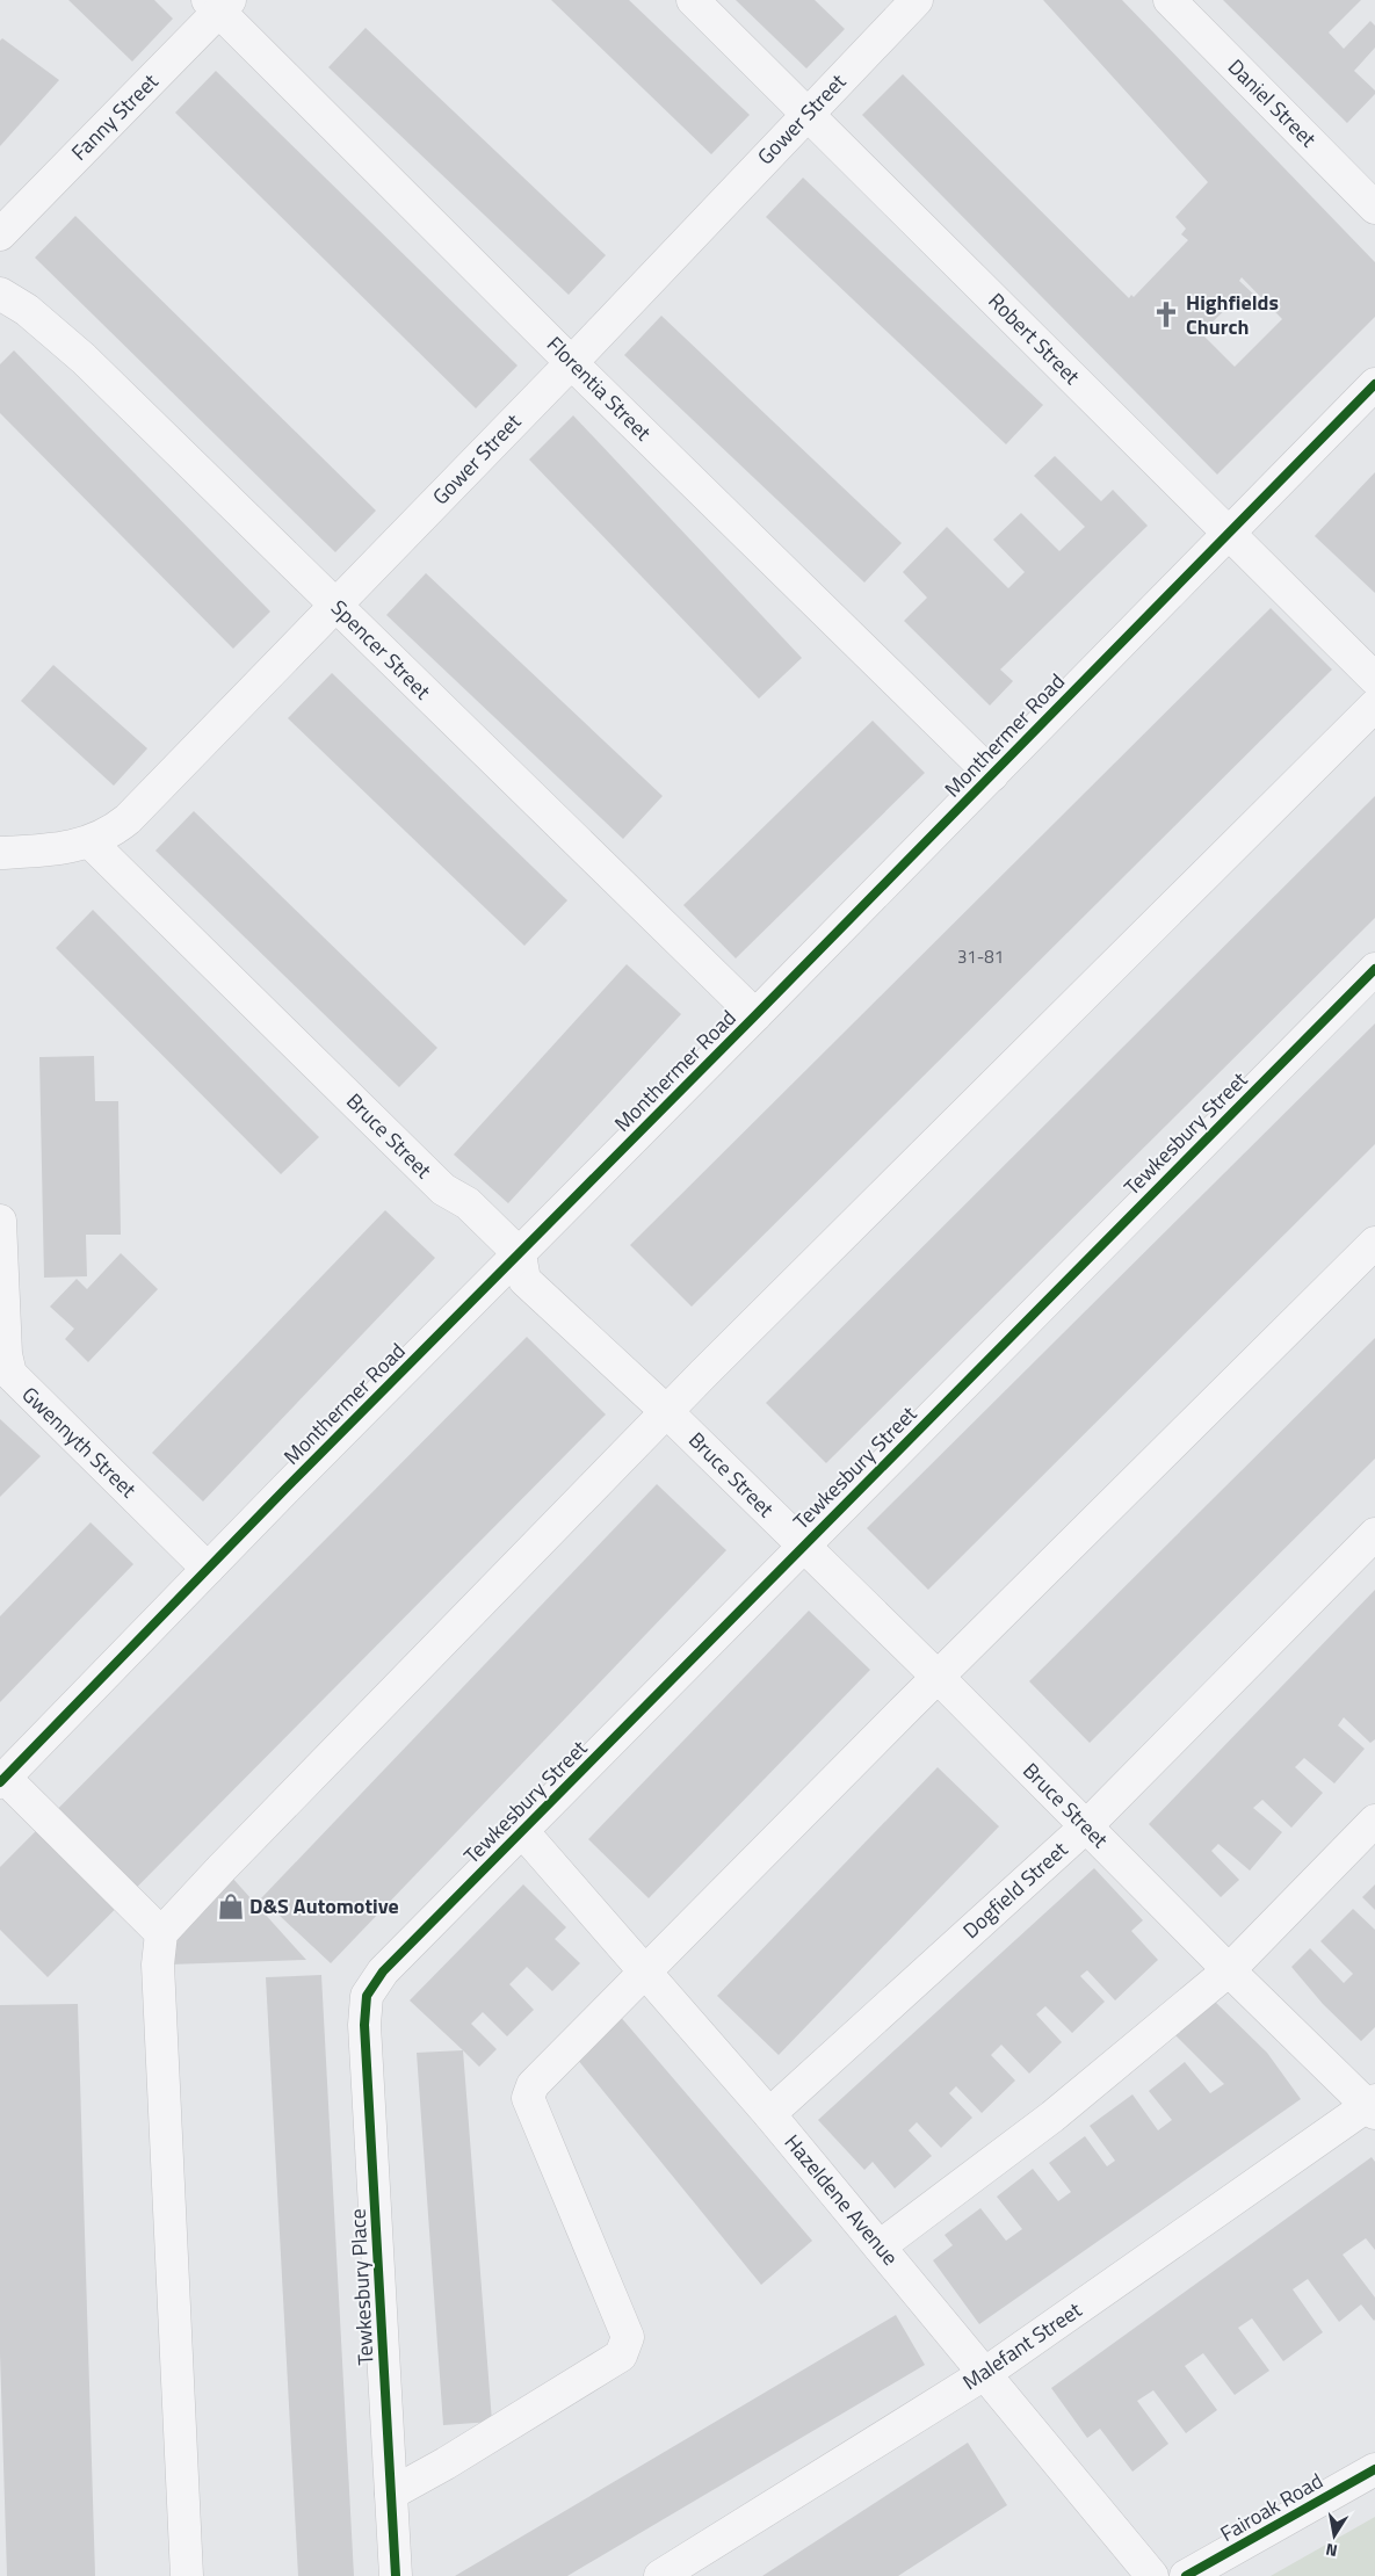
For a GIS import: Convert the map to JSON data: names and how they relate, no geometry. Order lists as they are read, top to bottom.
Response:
{
  "streets": {
    "street": [
      "Daniel Street",
      "Fanny Street",
      "Gower Street",
      "Robert Street",
      "Florentia Street",
      "Spencer Street",
      "Monthermer Road",
      "Tewkesbury Street",
      "Bruce Street",
      "Gwennyth Street",
      "Dogfield Street",
      "Hazeldene Avenue",
      "Tewkesbury Place",
      "Malefant Street",
      "Fairoak Road"
    ]
  },
  "crossings": [
    ["Fanny Street", "Florentia Street"],
    ["Gower Street", "Robert Street"],
    ["Gower Street", "Florentia Street"],
    ["Gower Street", "Spencer Street"],
    ["Gower Street", "Bruce Street"],
    ["Robert Street", "Monthermer Road"],
    ["Florentia Street", "Monthermer Road"],
    ["Spencer Street", "Monthermer Road"],
    ["Monthermer Road", "Bruce Street"],
    ["Monthermer Road", "Gwennyth Street"],
    ["Tewkesbury Street", "Bruce Street"],
    ["Tewkesbury Street", "Hazeldene Avenue"],
    ["Tewkesbury Street", "Tewkesbury Place"],
    ["Bruce Street", "Dogfield Street"],
    ["Bruce Street", "Malefant Street"],
    ["Dogfield Street", "Hazeldene Avenue"],
    ["Hazeldene Avenue", "Malefant Street"]
  ],
  "places": {
    "church": ["Highfields Church"],
    "shop": ["D&S Automotive"]
  },
  "house_numbers": ["31-81"],
  "north": "bottom"
}
